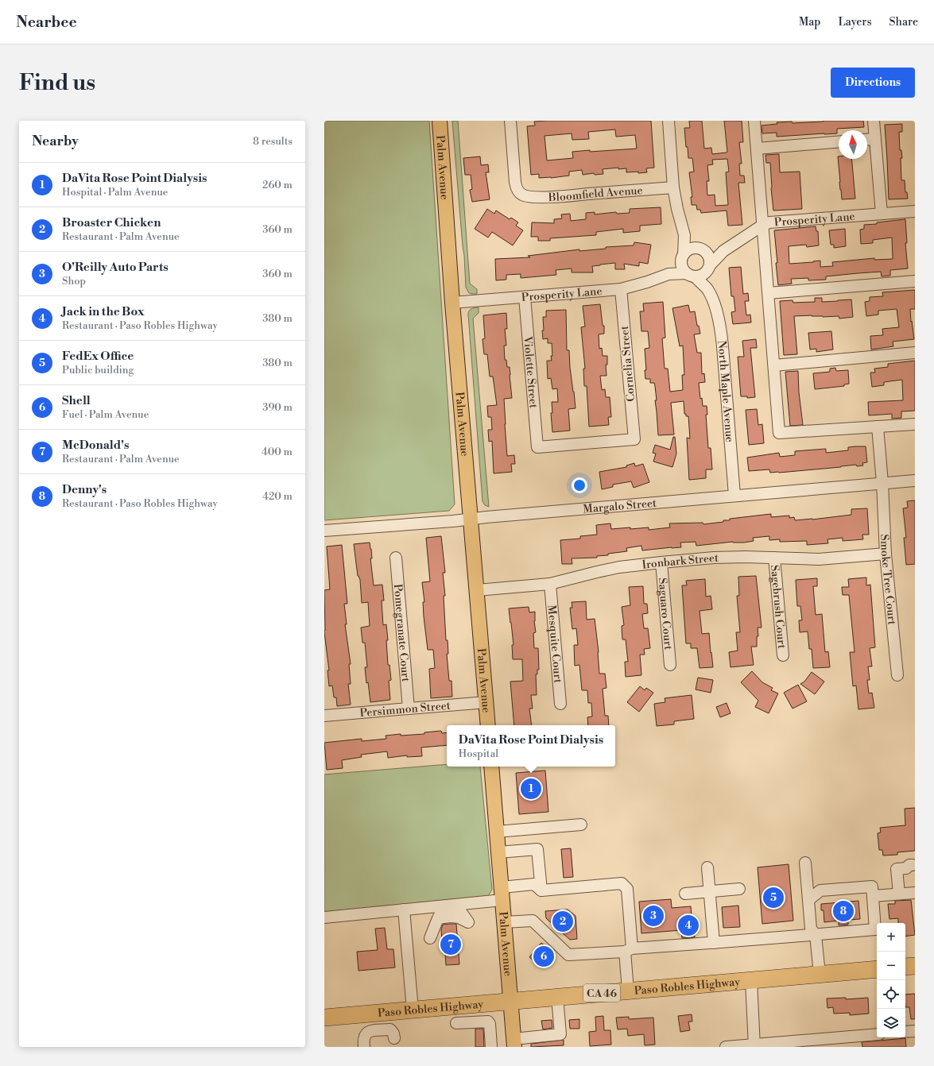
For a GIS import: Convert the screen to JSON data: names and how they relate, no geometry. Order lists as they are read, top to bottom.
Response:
{
  "streets": {
    "highway": ["Paso Robles Highway", "CA 46"],
    "main road": ["Palm Avenue"],
    "street": [
      "Bloomfield Avenue",
      "Prosperity Lane",
      "Cornelia Street",
      "Violette Street",
      "North Maple Avenue",
      "Margalo Street",
      "Ironbark Street",
      "Smoke Tree Court",
      "Sagebrush Court",
      "Saguaro Court",
      "Pomegranate Court",
      "Mesquite Court",
      "Persimmon Street"
    ]
  },
  "crossings": [
    ["Palm Avenue", "Prosperity Lane"],
    ["Palm Avenue", "Margalo Street"],
    ["Palm Avenue", "Ironbark Street"],
    ["Palm Avenue", "Persimmon Street"],
    ["Palm Avenue", "Paso Robles Highway"],
    ["Bloomfield Avenue", "North Maple Avenue"],
    ["Prosperity Lane", "Cornelia Street"],
    ["Prosperity Lane", "Violette Street"],
    ["Prosperity Lane", "North Maple Avenue"],
    ["Cornelia Street", "Violette Street"],
    ["North Maple Avenue", "Margalo Street"],
    ["Margalo Street", "Smoke Tree Court"],
    ["Ironbark Street", "Smoke Tree Court"],
    ["Ironbark Street", "Sagebrush Court"],
    ["Ironbark Street", "Saguaro Court"],
    ["Ironbark Street", "Mesquite Court"],
    ["Pomegranate Court", "Persimmon Street"]
  ],
  "north": "top",
  "page": {
    "header": "Nearbee",
    "nav": ["Map", "Layers", "Share"],
    "buttons": "Directions",
    "title": "Find us",
    "heading": ["Nearby", "8 results"],
    "list": [
      {
        "mark": "1",
        "name": "DaVita Rose Point Dialysis",
        "note": "Hospital · Palm Avenue",
        "value": "260 m"
      },
      {
        "mark": "2",
        "name": "Broaster Chicken",
        "note": "Restaurant · Palm Avenue",
        "value": "360 m"
      },
      {
        "mark": "3",
        "name": "O'Reilly Auto Parts",
        "note": "Shop",
        "value": "360 m"
      },
      {
        "mark": "4",
        "name": "Jack in the Box",
        "note": "Restaurant · Paso Robles Highway",
        "value": "380 m"
      },
      {
        "mark": "5",
        "name": "FedEx Office",
        "note": "Public building",
        "value": "380 m"
      },
      {
        "mark": "6",
        "name": "Shell",
        "note": "Fuel · Palm Avenue",
        "value": "390 m"
      },
      {
        "mark": "7",
        "name": "McDonald's",
        "note": "Restaurant · Palm Avenue",
        "value": "400 m"
      },
      {
        "mark": "8",
        "name": "Denny's",
        "note": "Restaurant · Paso Robles Highway",
        "value": "420 m"
      }
    ],
    "popup": ["DaVita Rose Point Dialysis", "Hospital"],
    "pins": [
      "1",
      "5",
      "8",
      "3",
      "2",
      "4",
      "7",
      "6"
    ],
    "map_buttons": ["+", "−"]
  }
}
